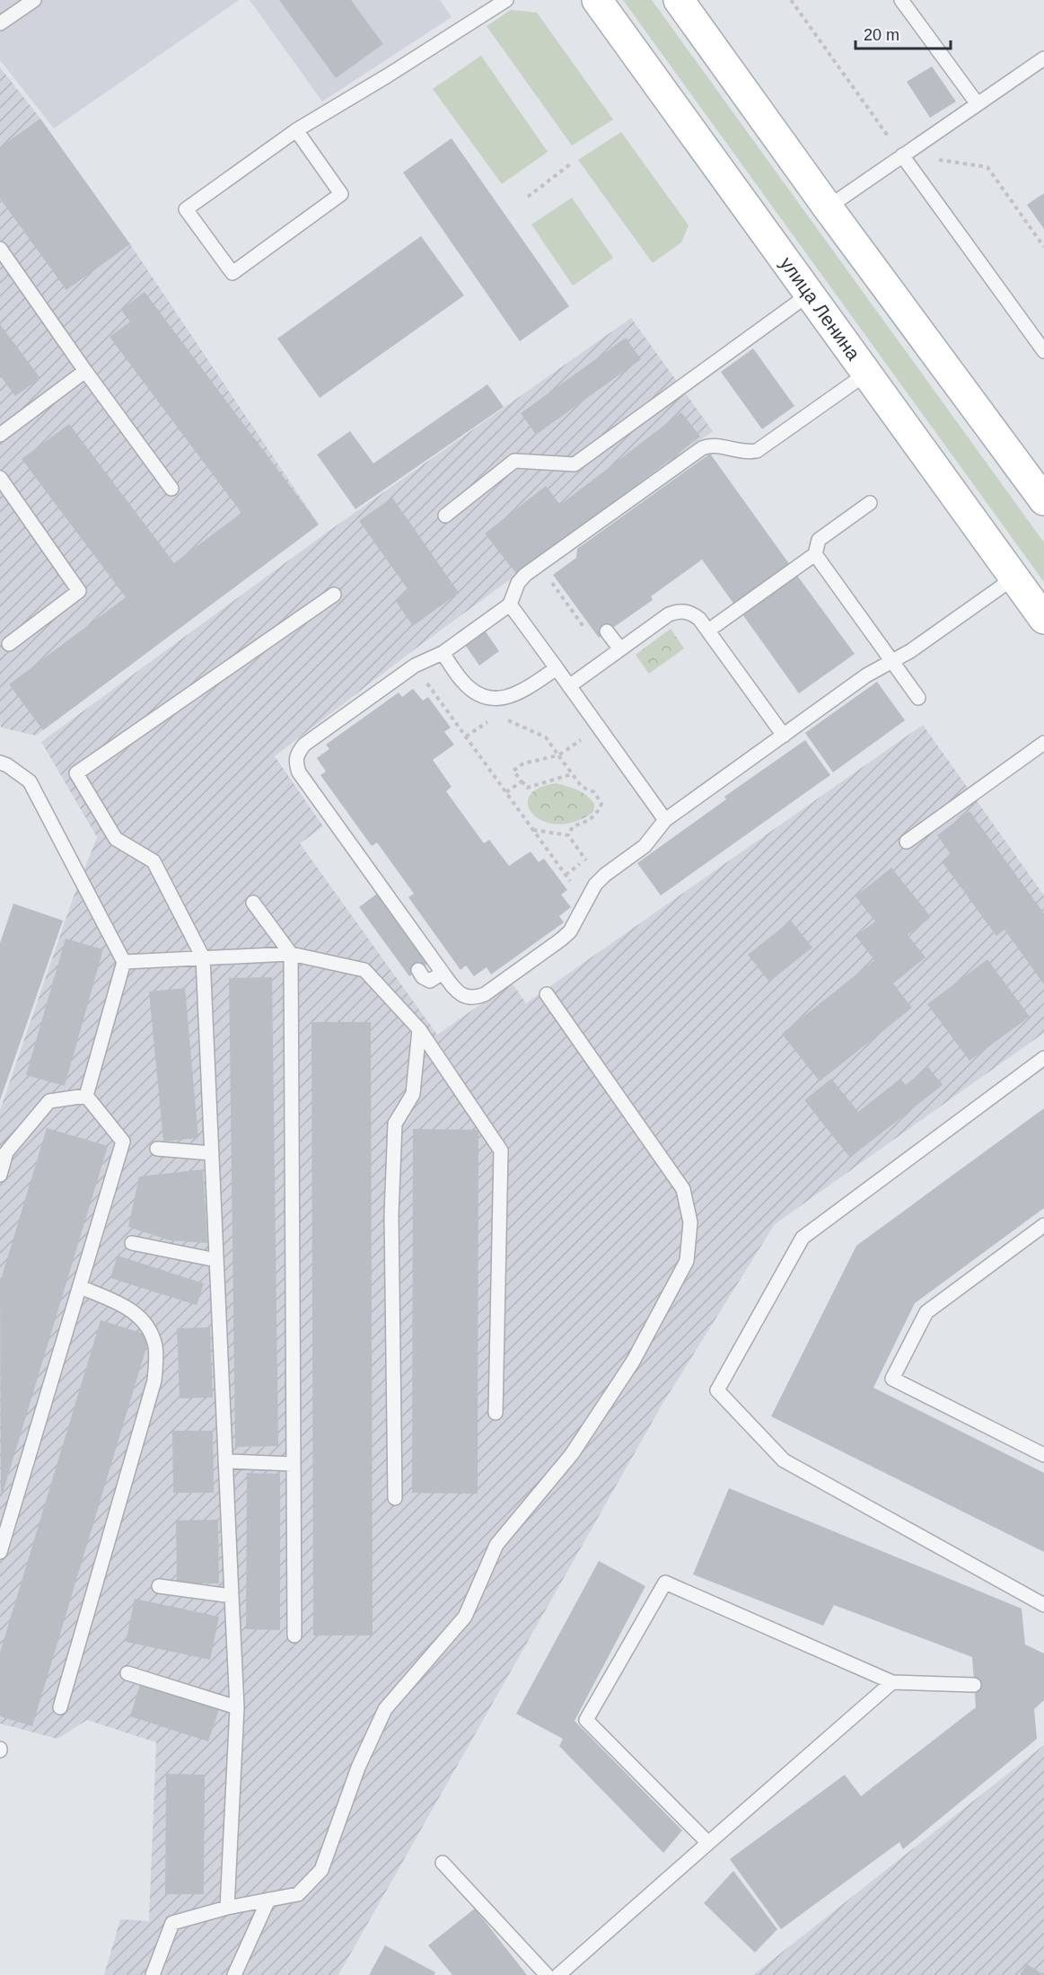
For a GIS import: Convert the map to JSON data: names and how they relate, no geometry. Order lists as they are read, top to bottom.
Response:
{
  "streets": {
    "main road": ["улица Ленина"]
  },
  "scale_bar": "20 m"
}
